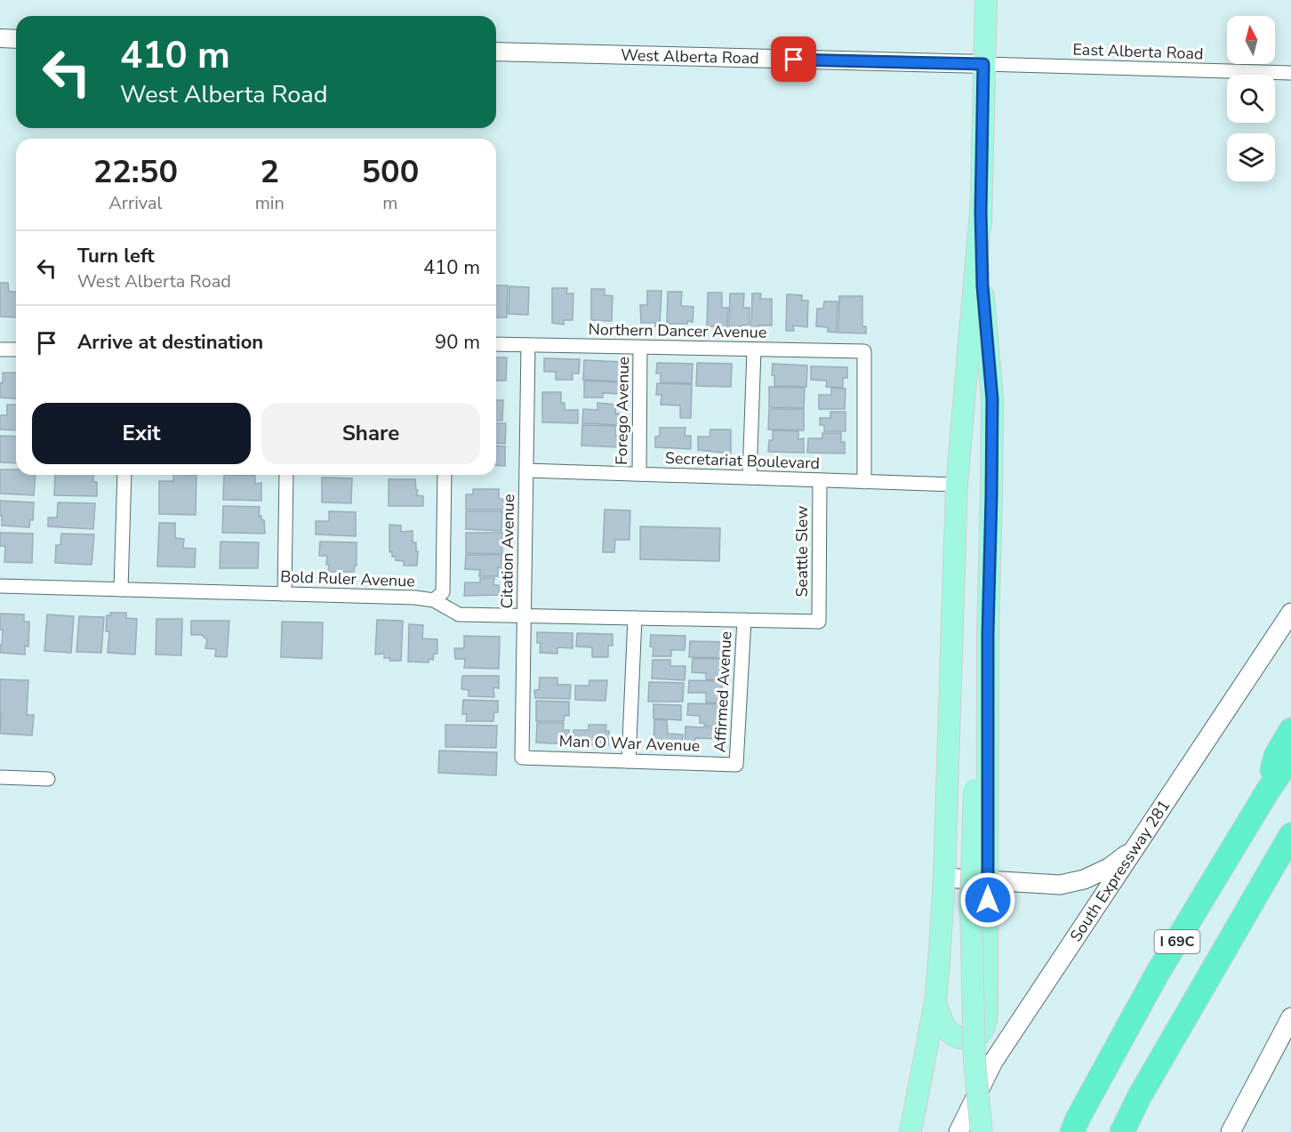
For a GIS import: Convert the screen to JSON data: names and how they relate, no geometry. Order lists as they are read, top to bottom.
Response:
{
  "streets": {
    "highway": ["I 69C"],
    "main road": ["South Expressway 281"],
    "street": [
      "East Alberta Road",
      "West Alberta Road",
      "Northern Dancer Avenue",
      "Forego Avenue",
      "Secretariat Boulevard",
      "Citation Avenue",
      "Seattle Slew",
      "Bold Ruler Avenue",
      "Affirmed Avenue",
      "Man O War Avenue"
    ]
  },
  "crossings": [
    ["East Alberta Road", "West Alberta Road"],
    ["Northern Dancer Avenue", "Forego Avenue"],
    ["Northern Dancer Avenue", "Secretariat Boulevard"],
    ["Northern Dancer Avenue", "Citation Avenue"],
    ["Forego Avenue", "Secretariat Boulevard"],
    ["Secretariat Boulevard", "Citation Avenue"],
    ["Secretariat Boulevard", "Seattle Slew"],
    ["Citation Avenue", "Bold Ruler Avenue"],
    ["Citation Avenue", "Man O War Avenue"],
    ["Seattle Slew", "Bold Ruler Avenue"],
    ["Bold Ruler Avenue", "Affirmed Avenue"],
    ["Affirmed Avenue", "Man O War Avenue"]
  ],
  "north": "top",
  "page": {
    "turn": ["410 m", "West Alberta Road"],
    "eta": [
      "22:50",
      "Arrival",
      "2",
      "min",
      "500",
      "m"
    ],
    "list": [
      {
        "name": "Turn left",
        "note": "West Alberta Road",
        "value": "410 m"
      },
      {
        "name": "Arrive at destination",
        "value": "90 m"
      }
    ],
    "buttons": ["Exit", "Share"]
  }
}
